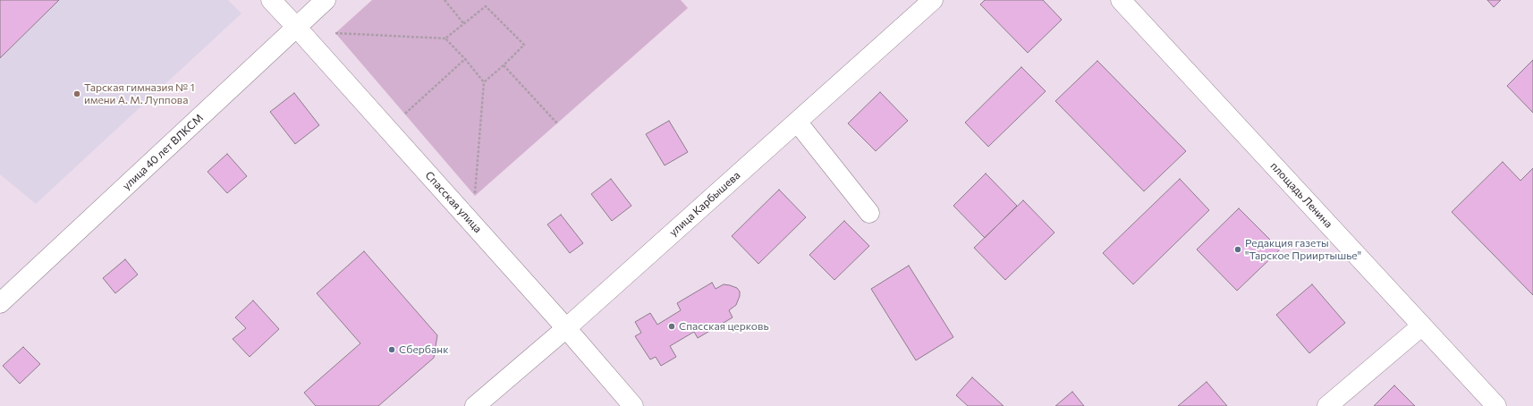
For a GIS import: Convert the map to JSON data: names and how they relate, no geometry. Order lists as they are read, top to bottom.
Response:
{
  "streets": {
    "street": [
      "улица 40 лет ВЛКСМ",
      "площадь Ленина",
      "Спасская улица",
      "улица Карбышева"
    ]
  },
  "crossings": [
    ["улица 40 лет ВЛКСМ", "Спасская улица"],
    ["Спасская улица", "улица Карбышева"]
  ],
  "places": [
    "Тарская гимназия № 1 имени А. М. Луппова",
    "Редакция газеты \"Тарское Прииртышье\"",
    "Спасская церковь",
    "Сбербанк"
  ]
}
